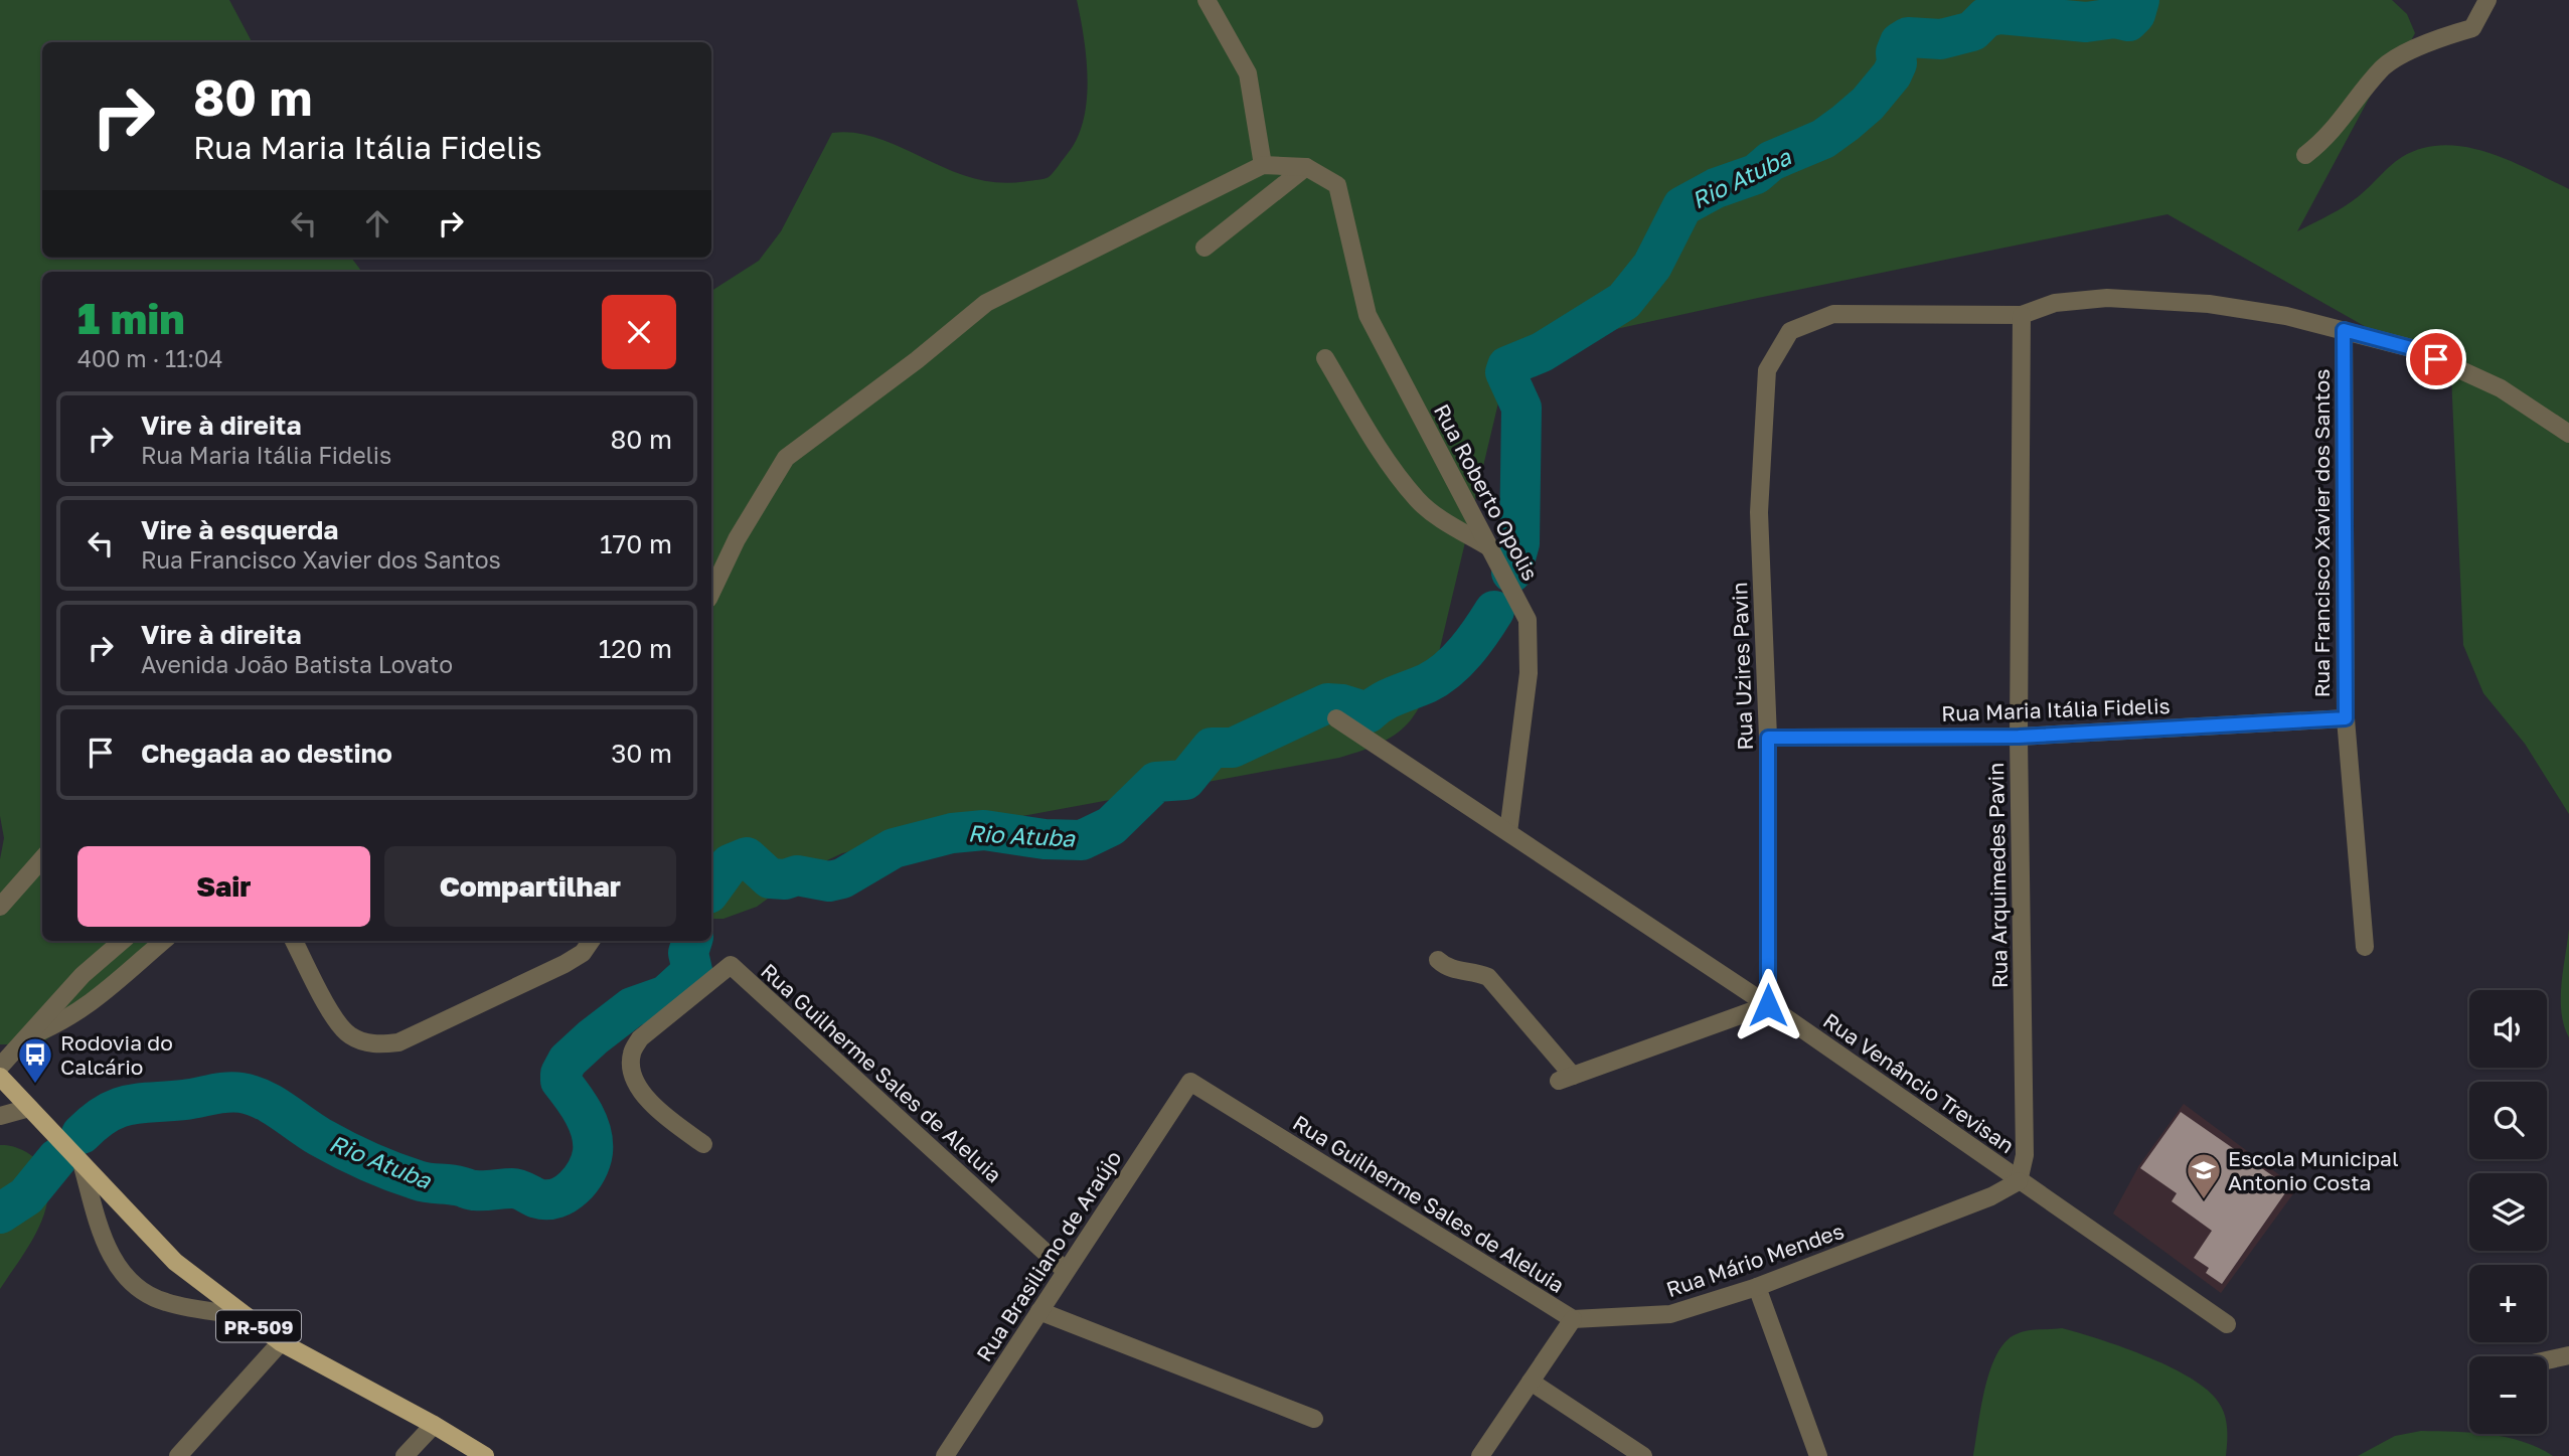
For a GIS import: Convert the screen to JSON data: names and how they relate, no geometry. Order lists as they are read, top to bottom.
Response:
{
  "streets": {
    "main road": ["PR-509"],
    "street": [
      "Rua Roberto Opolis",
      "Rua Francisco Xavier dos Santos",
      "Rua Uzires Pavin",
      "Rua Maria Itália Fidelis",
      "Rua Arquimedes Pavin",
      "Rua Guilherme Sales de Aleluia",
      "Rua Venâncio Trevisan",
      "Rua Brasiliano de Araújo",
      "Rua Mário Mendes"
    ]
  },
  "crossings": [
    ["Rua Roberto Opolis", "Rua Venâncio Trevisan"],
    ["Rua Francisco Xavier dos Santos", "Rua Maria Itália Fidelis"],
    ["Rua Uzires Pavin", "Rua Maria Itália Fidelis"],
    ["Rua Uzires Pavin", "Rua Arquimedes Pavin"],
    ["Rua Uzires Pavin", "Rua Venâncio Trevisan"],
    ["Rua Maria Itália Fidelis", "Rua Arquimedes Pavin"],
    ["Rua Arquimedes Pavin", "Rua Venâncio Trevisan"],
    ["Rua Arquimedes Pavin", "Rua Mário Mendes"],
    ["Rua Guilherme Sales de Aleluia", "Rua Brasiliano de Araújo"],
    ["Rua Guilherme Sales de Aleluia", "Rua Mário Mendes"],
    ["Rua Venâncio Trevisan", "Rua Mário Mendes"]
  ],
  "water": ["Rio Atuba"],
  "places": {
    "bus stop": ["Rodovia do Calcário"],
    "school or university": ["Escola Municipal Antonio Costa"]
  },
  "page": {
    "turn": ["80 m", "Rua Maria Itália Fidelis"],
    "heading": ["1 min", "400 m · 11:04"],
    "list": [
      {
        "name": "Vire à direita",
        "note": "Rua Maria Itália Fidelis",
        "value": "80 m"
      },
      {
        "name": "Vire à esquerda",
        "note": "Rua Francisco Xavier dos Santos",
        "value": "170 m"
      },
      {
        "name": "Vire à direita",
        "note": "Avenida João Batista Lovato",
        "value": "120 m"
      },
      {
        "name": "Chegada ao destino",
        "value": "30 m"
      }
    ],
    "buttons": ["Sair", "Compartilhar"],
    "map_buttons": ["+", "−"]
  }
}
